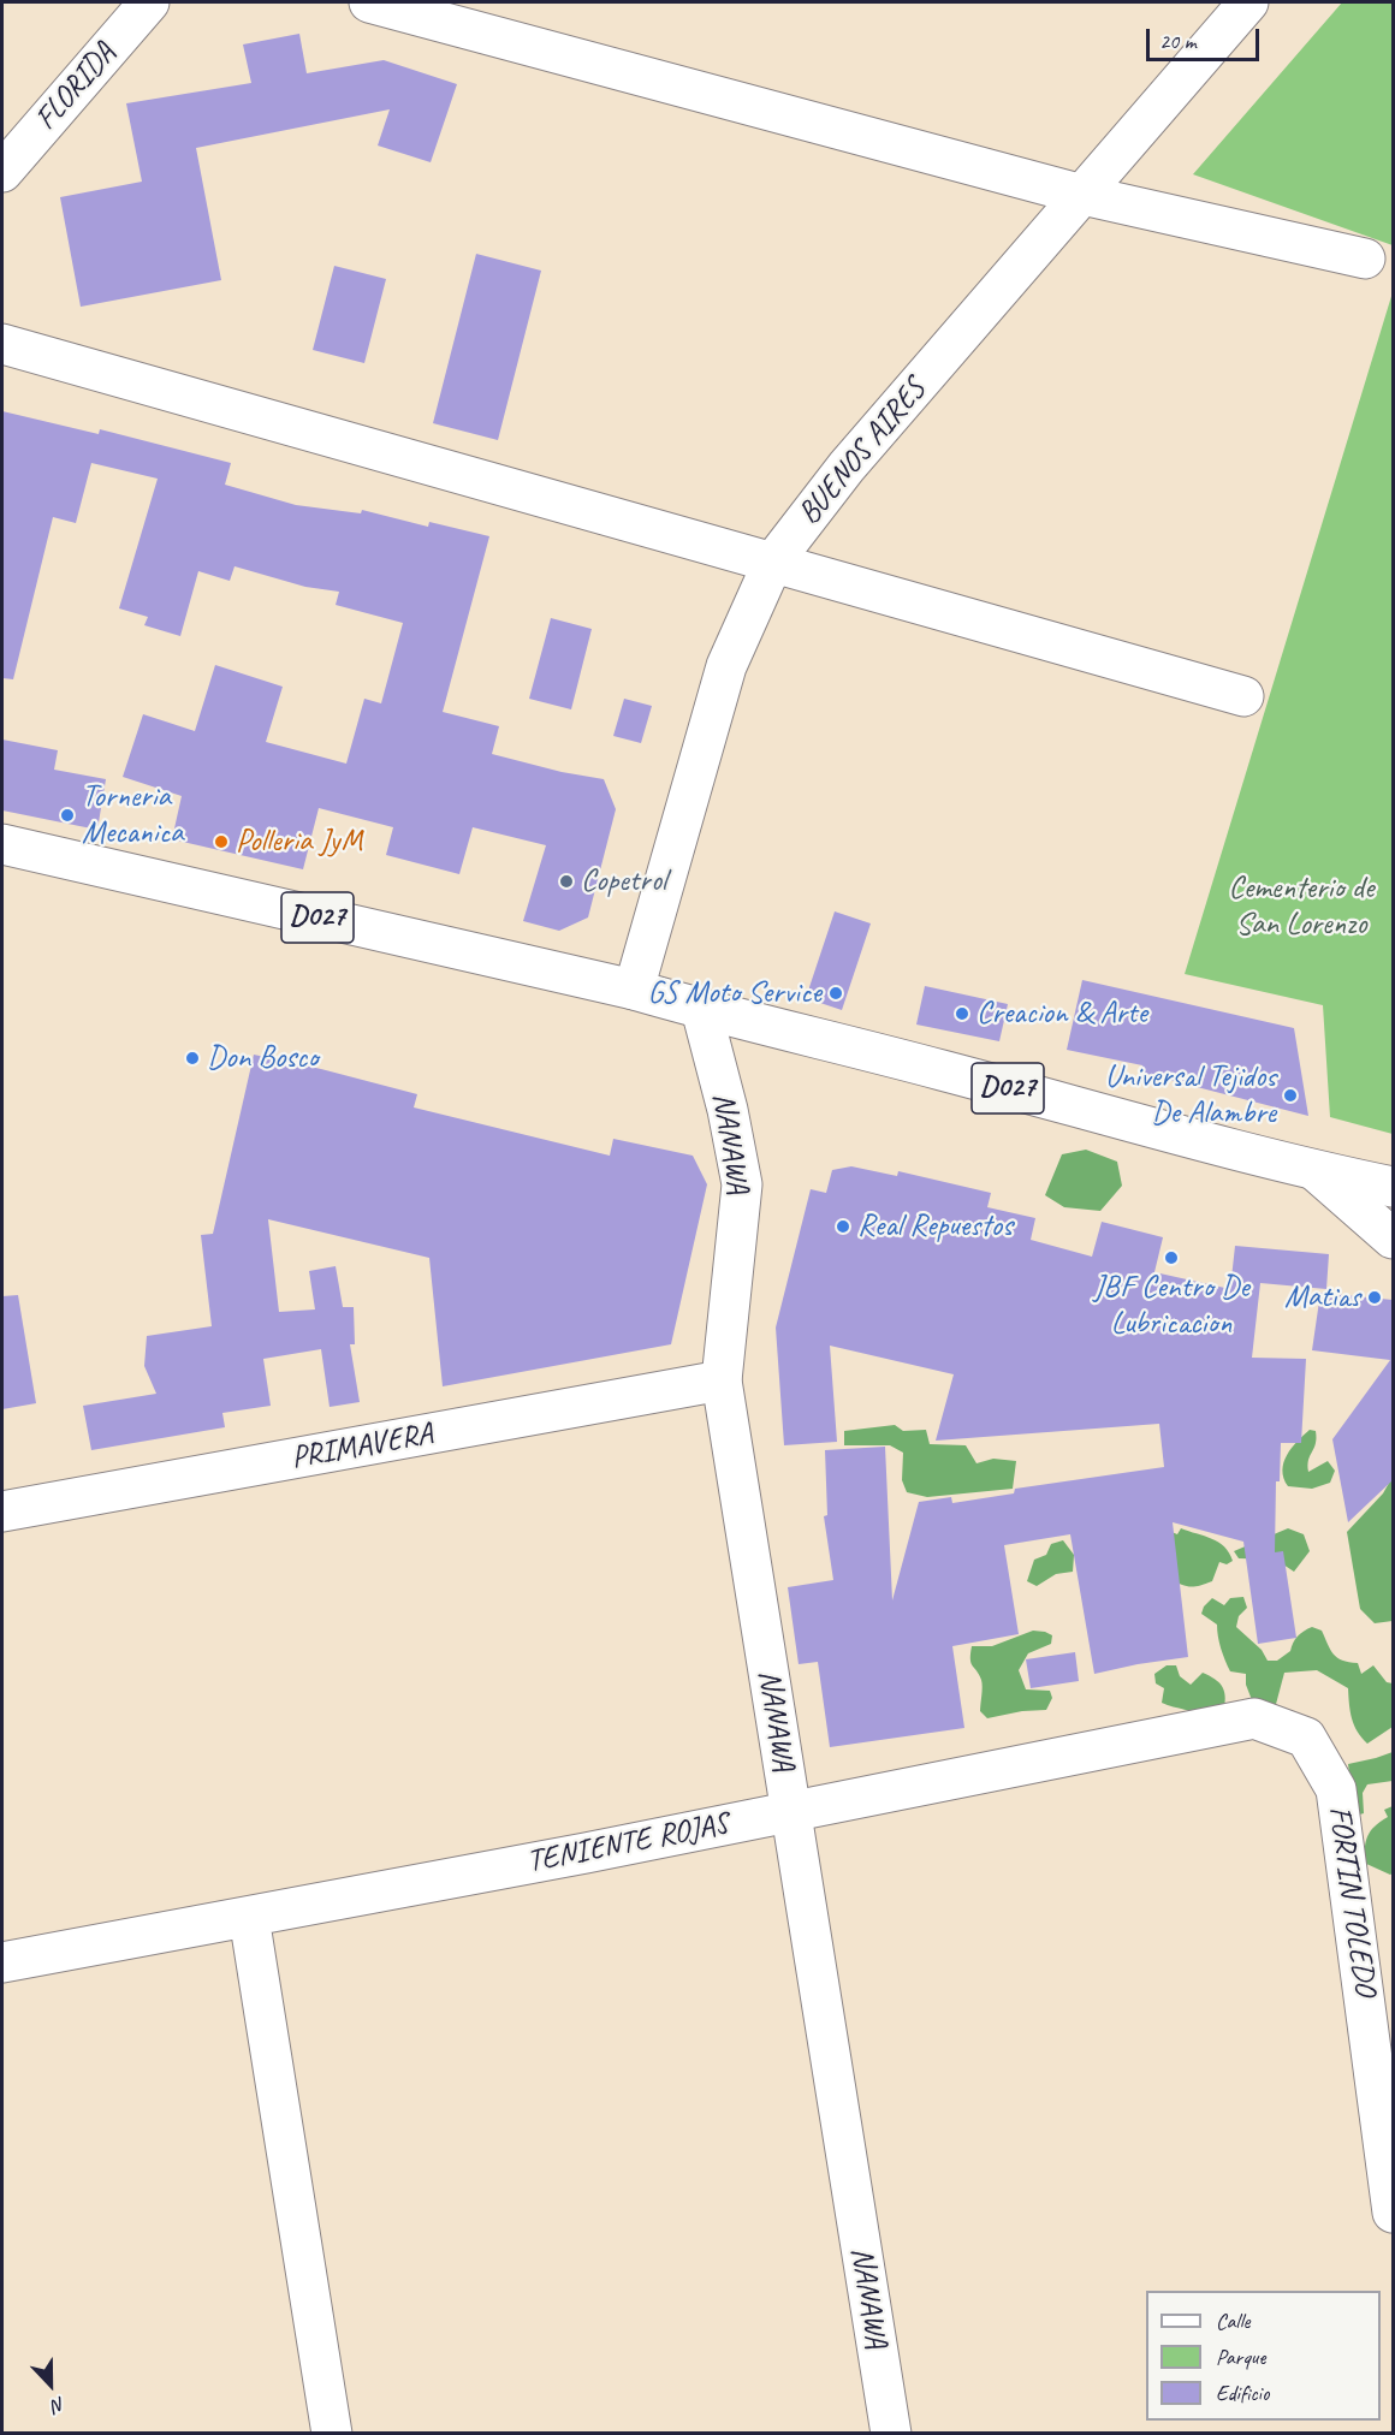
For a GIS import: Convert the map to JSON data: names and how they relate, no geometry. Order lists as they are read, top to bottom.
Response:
{
  "streets": {
    "street": [
      "FLORIDA",
      "BUENOS AIRES",
      "D027",
      "NANAWA",
      "PRIMAVERA",
      "TENIENTE ROJAS",
      "FORTIN TOLEDO"
    ]
  },
  "crossings": [
    ["BUENOS AIRES", "D027"],
    ["D027", "NANAWA"],
    ["NANAWA", "PRIMAVERA"],
    ["NANAWA", "TENIENTE ROJAS"],
    ["TENIENTE ROJAS", "FORTIN TOLEDO"]
  ],
  "parks": ["Cementerio de San Lorenzo"],
  "places": [
    "Torneria Mecanica",
    "Polleria JyM",
    "Copetrol",
    "GS Moto Service",
    "Creacion & Arte",
    "Don Bosco",
    "Universal Tejidos De Alambre",
    "Real Repuestos",
    "JBF Centro De Lubricacion",
    "Matias"
  ],
  "legend": ["Calle", "Parque", "Edificio"],
  "scale_bar": "20 m",
  "north": "bottom"
}
